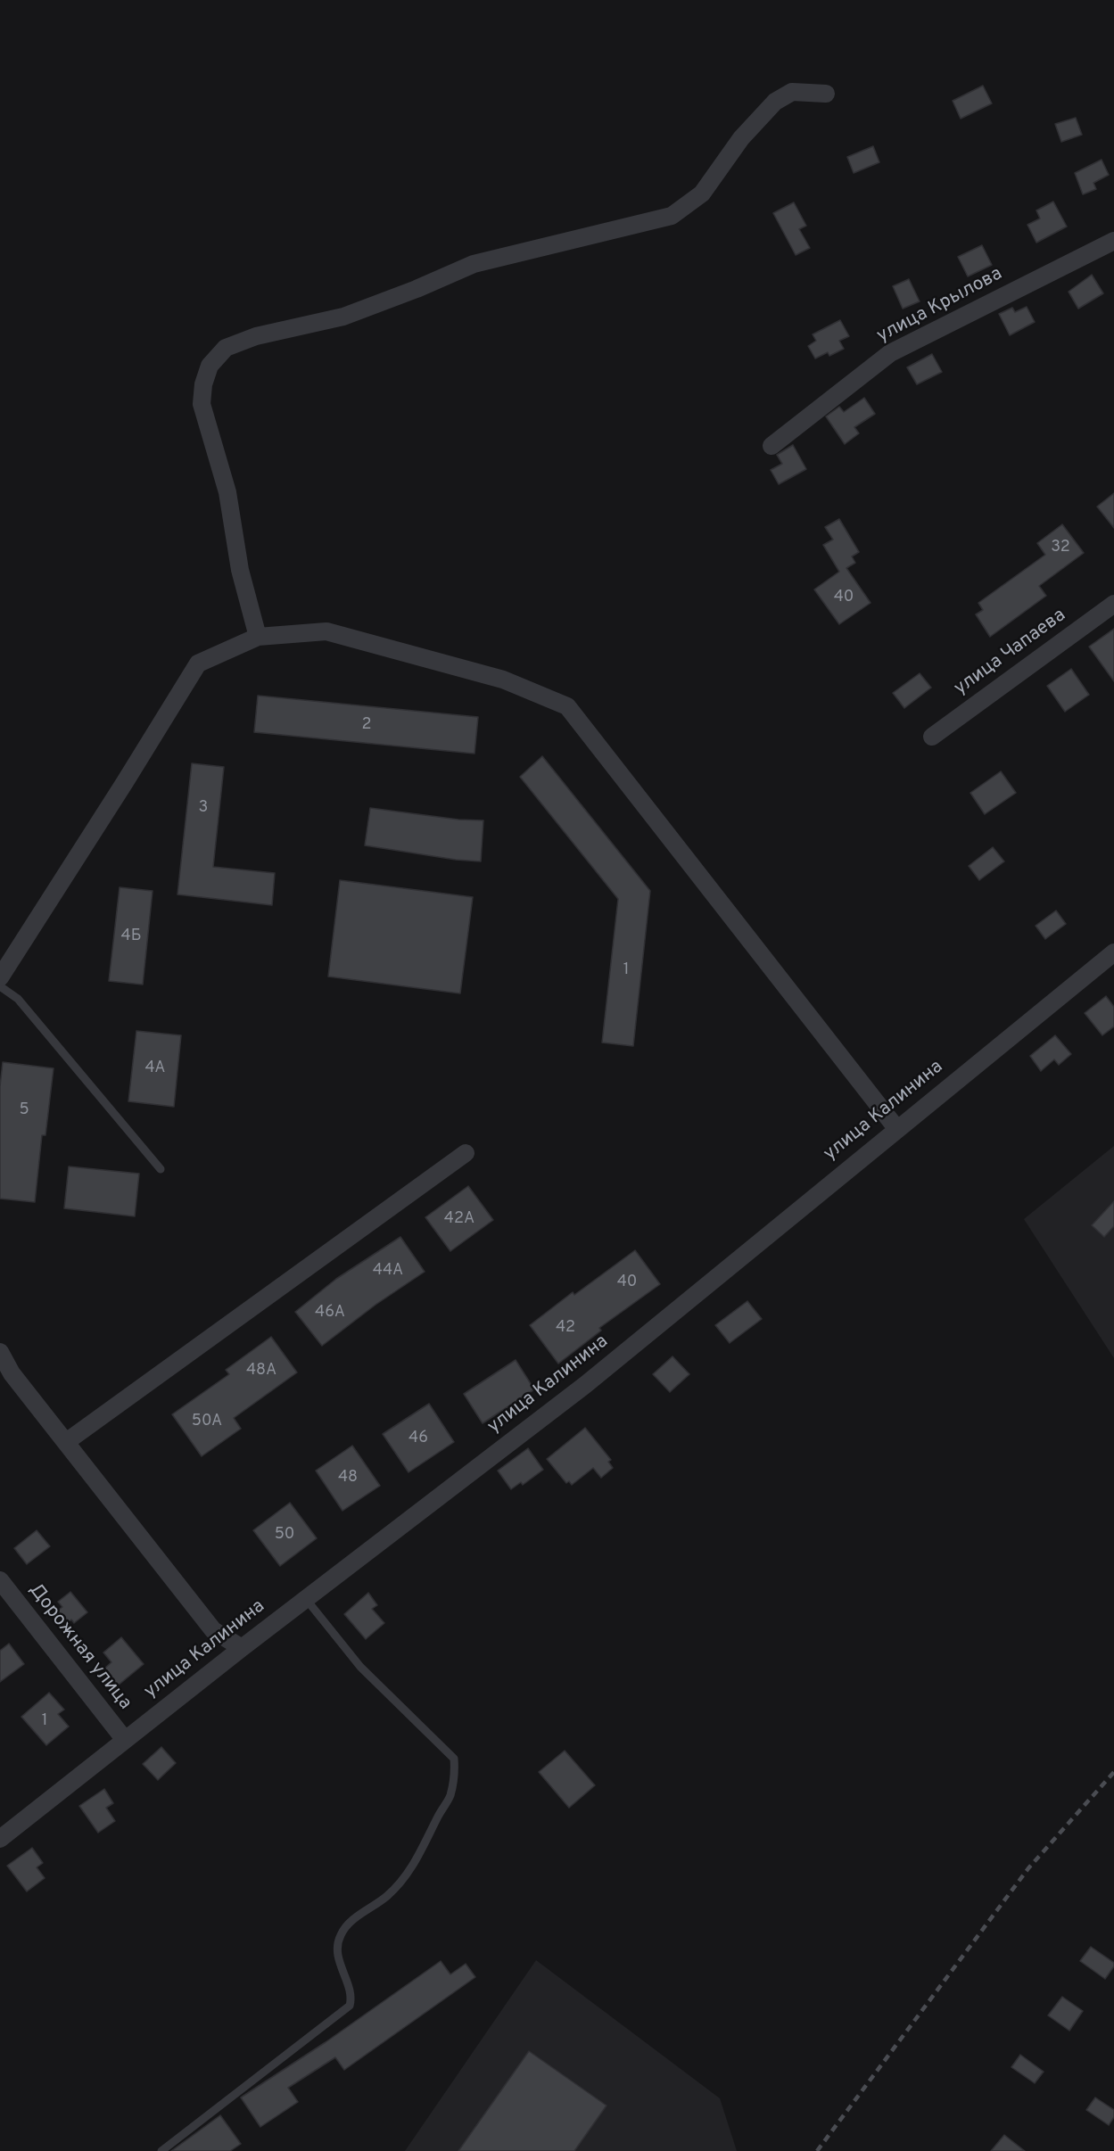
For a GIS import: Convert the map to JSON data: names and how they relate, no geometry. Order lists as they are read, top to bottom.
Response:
{
  "streets": {
    "street": [
      "улица Крылова",
      "улица Чапаева",
      "улица Калинина",
      "Дорожная улица"
    ]
  },
  "crossings": [
    ["улица Калинина", "Дорожная улица"]
  ],
  "house_numbers": [
    "32",
    "40",
    "2",
    "3",
    "4Б",
    "1",
    "4А",
    "5",
    "42А",
    "44А",
    "40",
    "46А",
    "42",
    "48А",
    "50А",
    "46",
    "48",
    "50",
    "1"
  ]
}
